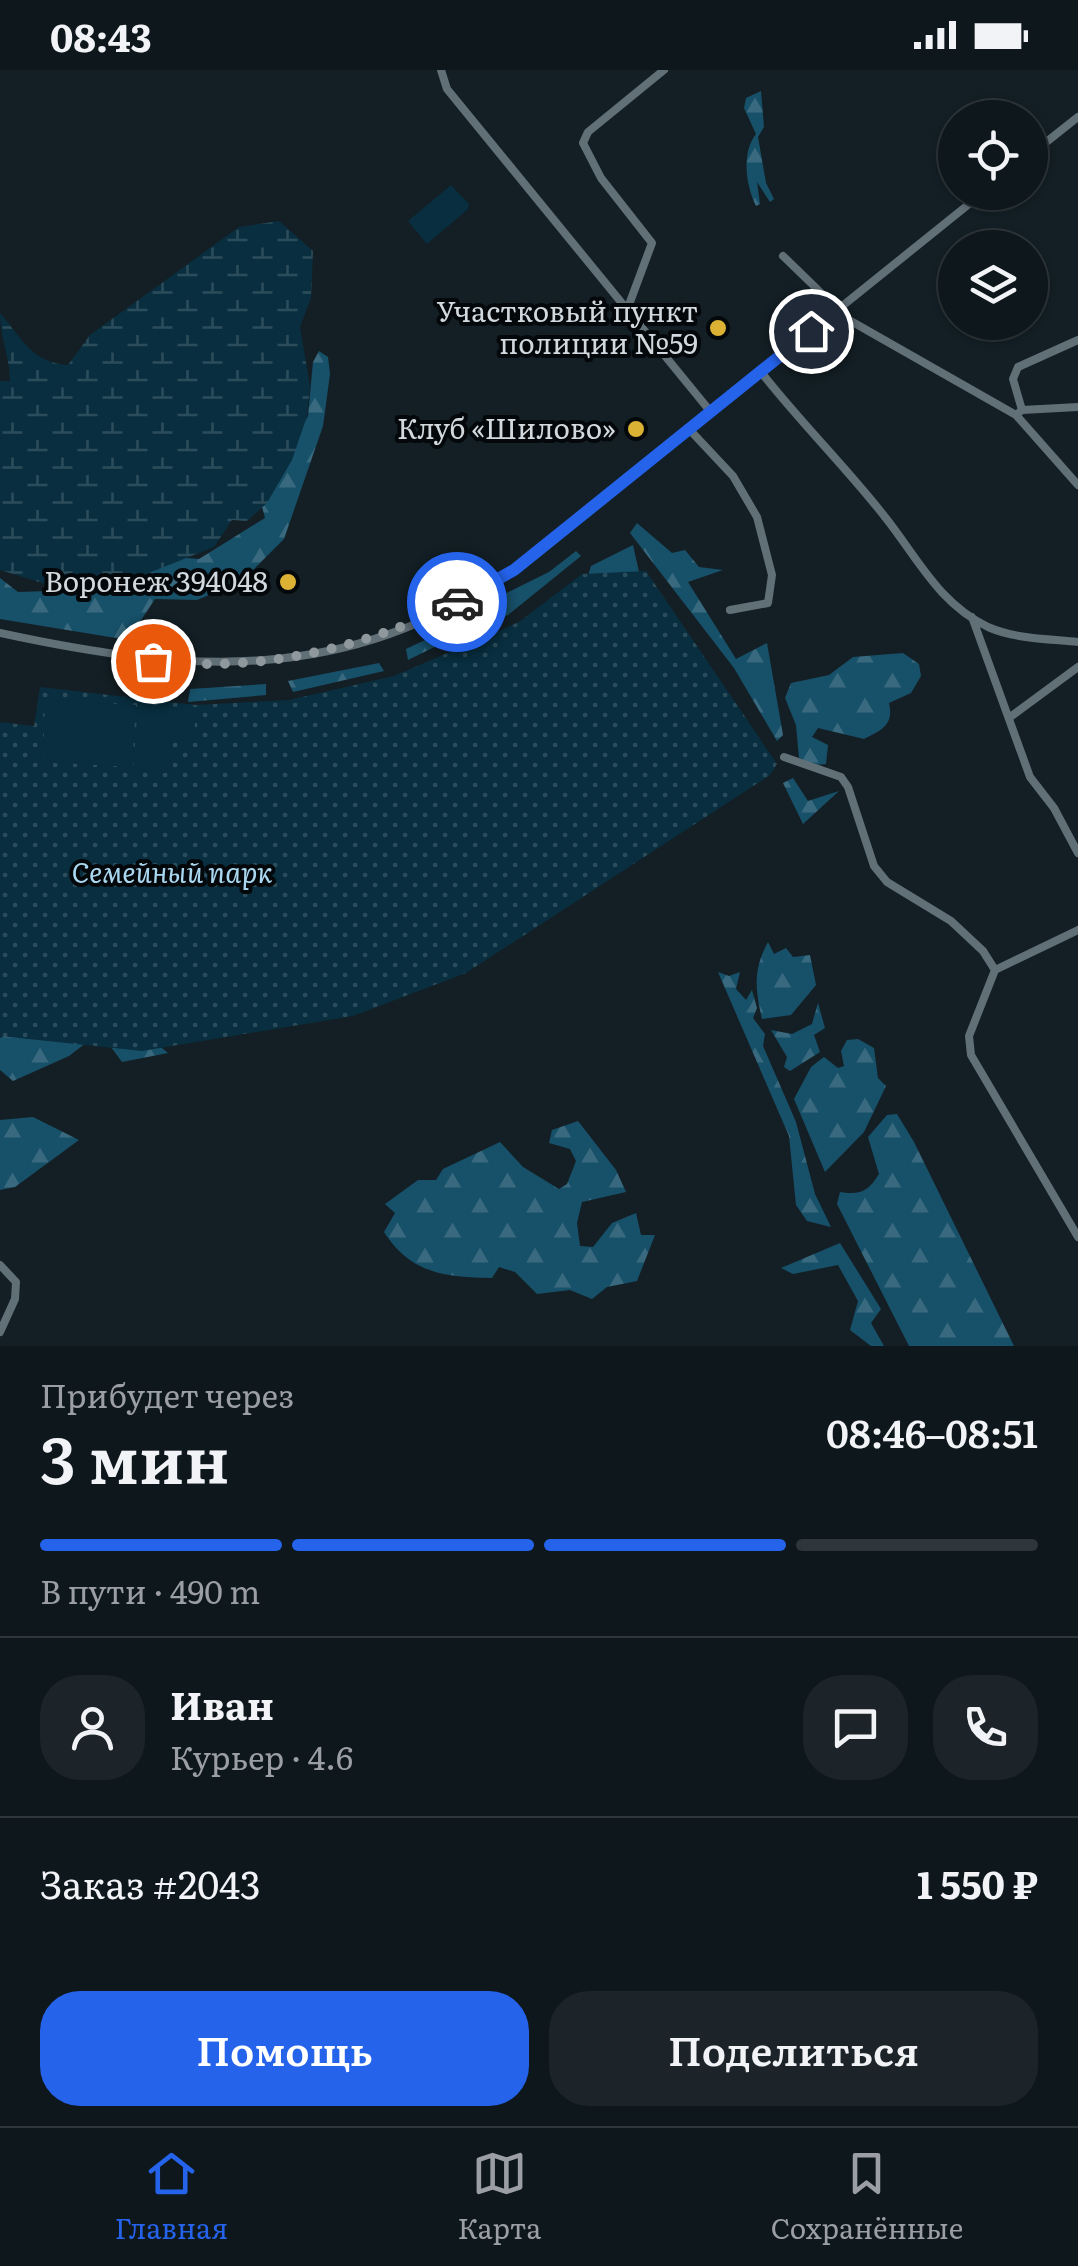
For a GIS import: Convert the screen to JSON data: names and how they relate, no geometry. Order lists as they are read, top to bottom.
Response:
{
  "parks": ["Семейный парк"],
  "places": ["Участковый пункт полиции №59", "Клуб «Шилово»", "Воронеж 394048"],
  "page": {
    "status": "08:43",
    "heading": ["3 мин", "Прибудет через", "08:46–08:51"],
    "panel": [
      "Иван",
      "Курьер · 4.6",
      "Заказ #2043",
      "1 550 ₽"
    ],
    "bar": "В пути · 490 m",
    "buttons": ["Помощь", "Поделиться"],
    "tabs": ["Главная", "Карта", "Сохранённые"]
  }
}
